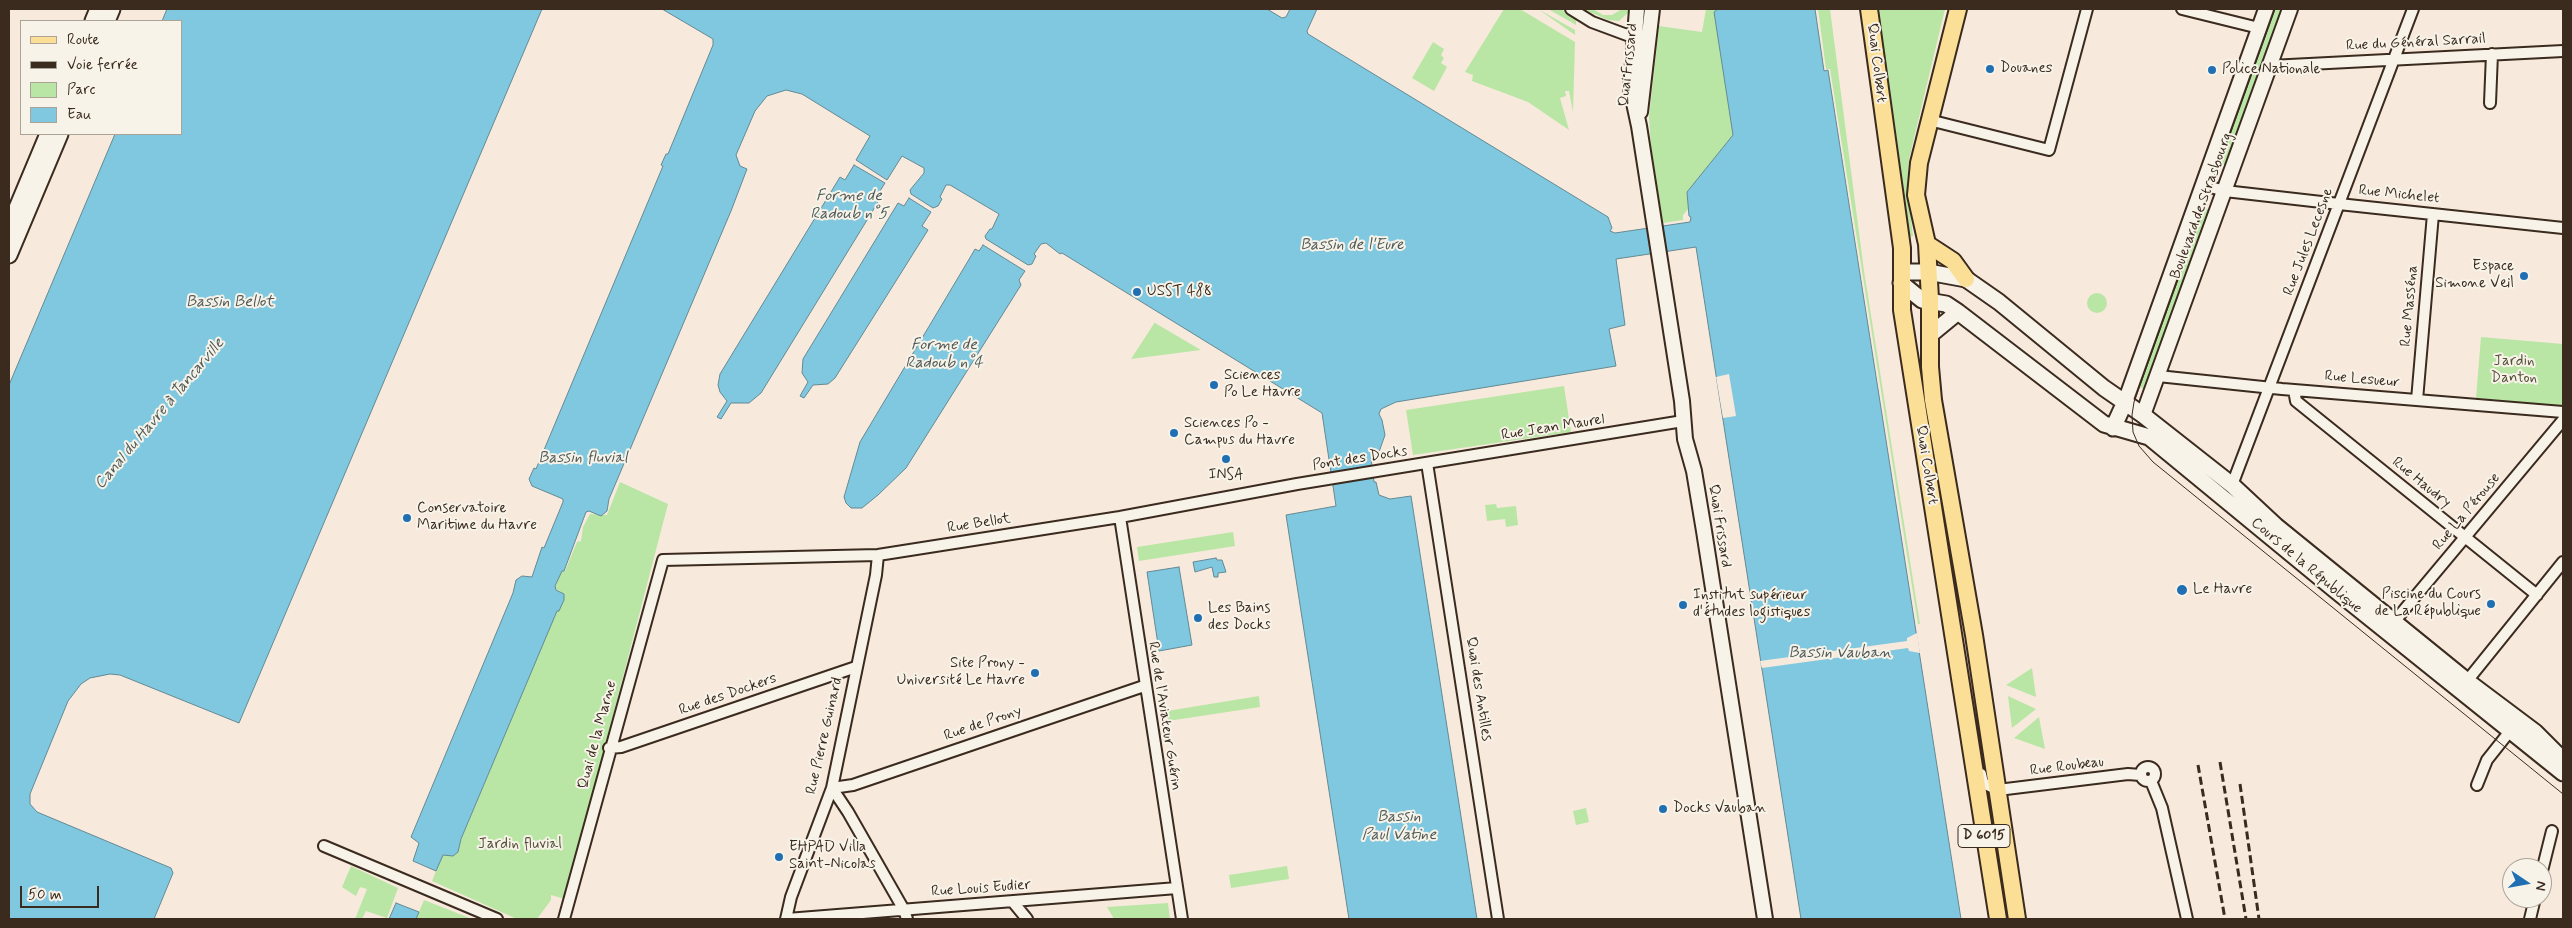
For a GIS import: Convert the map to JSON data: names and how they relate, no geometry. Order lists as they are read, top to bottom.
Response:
{
  "streets": {
    "main road": ["Quai Colbert", "Cours de la République", "D 6015"],
    "street": [
      "Rue du Général Sarrail",
      "Quai Frissard",
      "Rue Michelet",
      "Boulevard de Strasbourg",
      "Rue Jules Lecesne",
      "Rue Masséna",
      "Rue Lesueur",
      "Rue Jean Maurel",
      "Pont des Docks",
      "Rue Haudry",
      "Rue La Pérouse",
      "Rue Bellot",
      "Quai des Antilles",
      "Rue des Dockers",
      "Rue de l'Aviateur Guérin",
      "Rue de Prony",
      "Quai de la Marne",
      "Rue Pierre Guinard",
      "Rue Roubeau",
      "Rue Louis Eudier"
    ]
  },
  "crossings": [
    ["Rue du Général Sarrail", "Boulevard de Strasbourg"],
    ["Rue du Général Sarrail", "Rue Jules Lecesne"],
    ["Quai Colbert", "Rue Roubeau"],
    ["Quai Frissard", "Rue Jean Maurel"],
    ["Rue Michelet", "Boulevard de Strasbourg"],
    ["Rue Michelet", "Rue Jules Lecesne"],
    ["Rue Michelet", "Rue Masséna"],
    ["Boulevard de Strasbourg", "Rue Lesueur"],
    ["Boulevard de Strasbourg", "Cours de la République"],
    ["Rue Jules Lecesne", "Rue Lesueur"],
    ["Rue Jules Lecesne", "Cours de la République"],
    ["Rue Masséna", "Rue Lesueur"],
    ["Rue Lesueur", "Rue Haudry"],
    ["Rue Jean Maurel", "Pont des Docks"],
    ["Rue Jean Maurel", "Quai des Antilles"],
    ["Pont des Docks", "Rue Bellot"],
    ["Pont des Docks", "Quai des Antilles"],
    ["Rue Haudry", "Rue La Pérouse"],
    ["Rue La Pérouse", "Cours de la République"],
    ["Rue Bellot", "Rue de l'Aviateur Guérin"],
    ["Rue Bellot", "Quai de la Marne"],
    ["Rue Bellot", "Rue Pierre Guinard"],
    ["Rue des Dockers", "Quai de la Marne"],
    ["Rue des Dockers", "Rue Pierre Guinard"],
    ["Rue de l'Aviateur Guérin", "Rue de Prony"],
    ["Rue de l'Aviateur Guérin", "Rue Louis Eudier"],
    ["Rue de Prony", "Rue Pierre Guinard"],
    ["Rue Pierre Guinard", "Rue Louis Eudier"]
  ],
  "water": [
    "Forme de Radoub n°5",
    "Bassin de l'Eure",
    "Bassin Bellot",
    "Forme de Radoub n°4",
    "Canal du Havre à Tancarville",
    "Bassin fluvial",
    "Bassin Vauban",
    "Bassin Paul Vatine"
  ],
  "parks": ["Jardin Danton", "Jardin fluvial"],
  "places": [
    "Douanes",
    "Police Nationale",
    "Espace Simone Veil",
    "USST 488",
    "Sciences Po Le Havre",
    "Sciences Po - Campus du Havre",
    "INSA",
    "Conservatoire Maritime du Havre",
    "Le Havre",
    "Piscine du Cours de La République",
    "Institut supérieur d'études logistiques",
    "Les Bains des Docks",
    "Site Prony - Université Le Havre",
    "Docks Vauban",
    "EHPAD Villa Saint-Nicolas"
  ],
  "legend": [
    "Route",
    "Voie ferrée",
    "Parc",
    "Eau"
  ],
  "scale_bar": "50 m",
  "north": "right"
}
